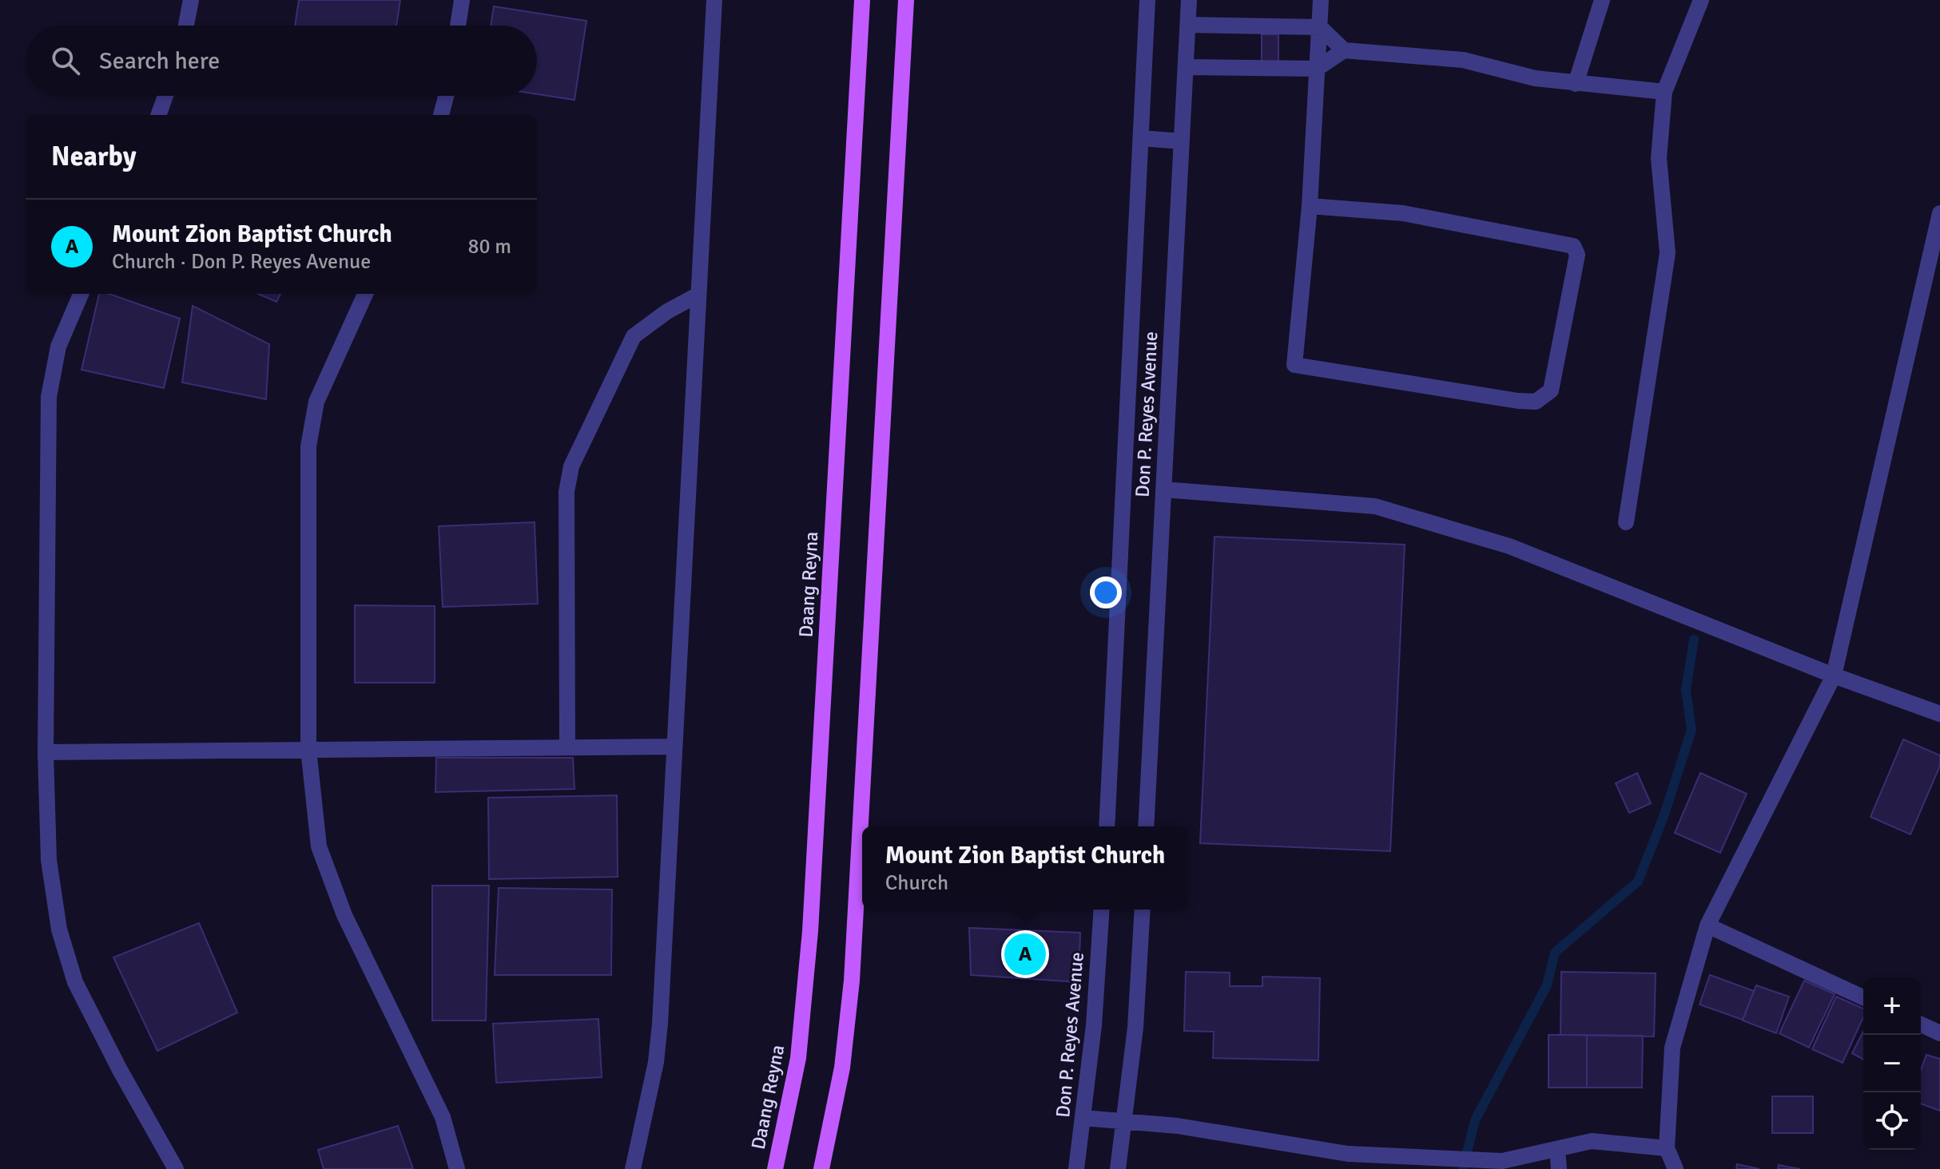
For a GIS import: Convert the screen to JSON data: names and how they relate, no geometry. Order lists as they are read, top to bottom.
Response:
{
  "streets": {
    "main road": ["Daang Reyna"],
    "street": ["Don P. Reyes Avenue"]
  },
  "page": {
    "search": "Search here",
    "heading": "Nearby",
    "list": [
      {
        "mark": "A",
        "name": "Mount Zion Baptist Church",
        "note": "Church · Don P. Reyes Avenue",
        "value": "80 m"
      }
    ],
    "popup": ["Mount Zion Baptist Church", "Church"],
    "pins": "A",
    "map_buttons": ["+", "−"]
  }
}
